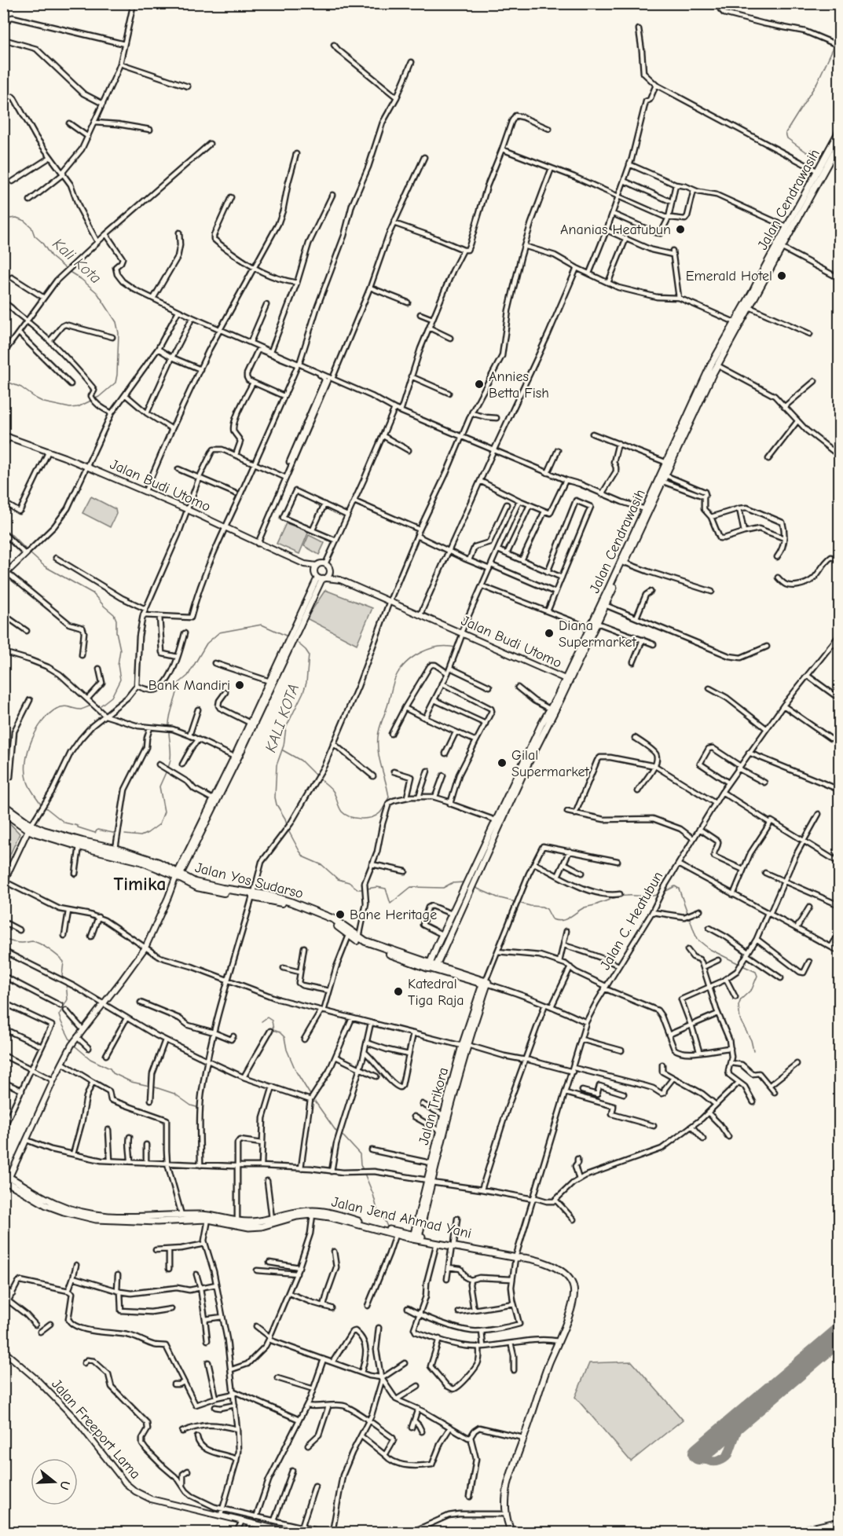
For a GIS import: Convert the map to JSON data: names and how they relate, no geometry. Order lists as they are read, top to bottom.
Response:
{
  "streets": {
    "highway": ["Jalan Yos Sudarso"],
    "main road": ["Jalan Cendrawasih", "Jalan Trikora", "Jalan Jend Ahmad Yani"],
    "street": ["Jalan Budi Utomo", "Jalan C. Heatubun", "Jalan Freeport Lama"]
  },
  "crossings": [
    ["Jalan Cendrawasih", "Jalan Budi Utomo"],
    ["Jalan Cendrawasih", "Jalan Yos Sudarso"],
    ["Jalan Yos Sudarso", "Jalan Trikora"],
    ["Jalan C. Heatubun", "Jalan Jend Ahmad Yani"],
    ["Jalan Trikora", "Jalan Jend Ahmad Yani"]
  ],
  "districts": ["Timika"],
  "water": ["Kali Kota", "KALI KOTA"],
  "places": [
    "Ananias Heatubun",
    "Emerald Hotel",
    "Annies Betta Fish",
    "Diana Supermarket",
    "Bank Mandiri",
    "Gilal Supermarket",
    "Bane Heritage",
    "Katedral Tiga Raja"
  ],
  "north": "right"
}
